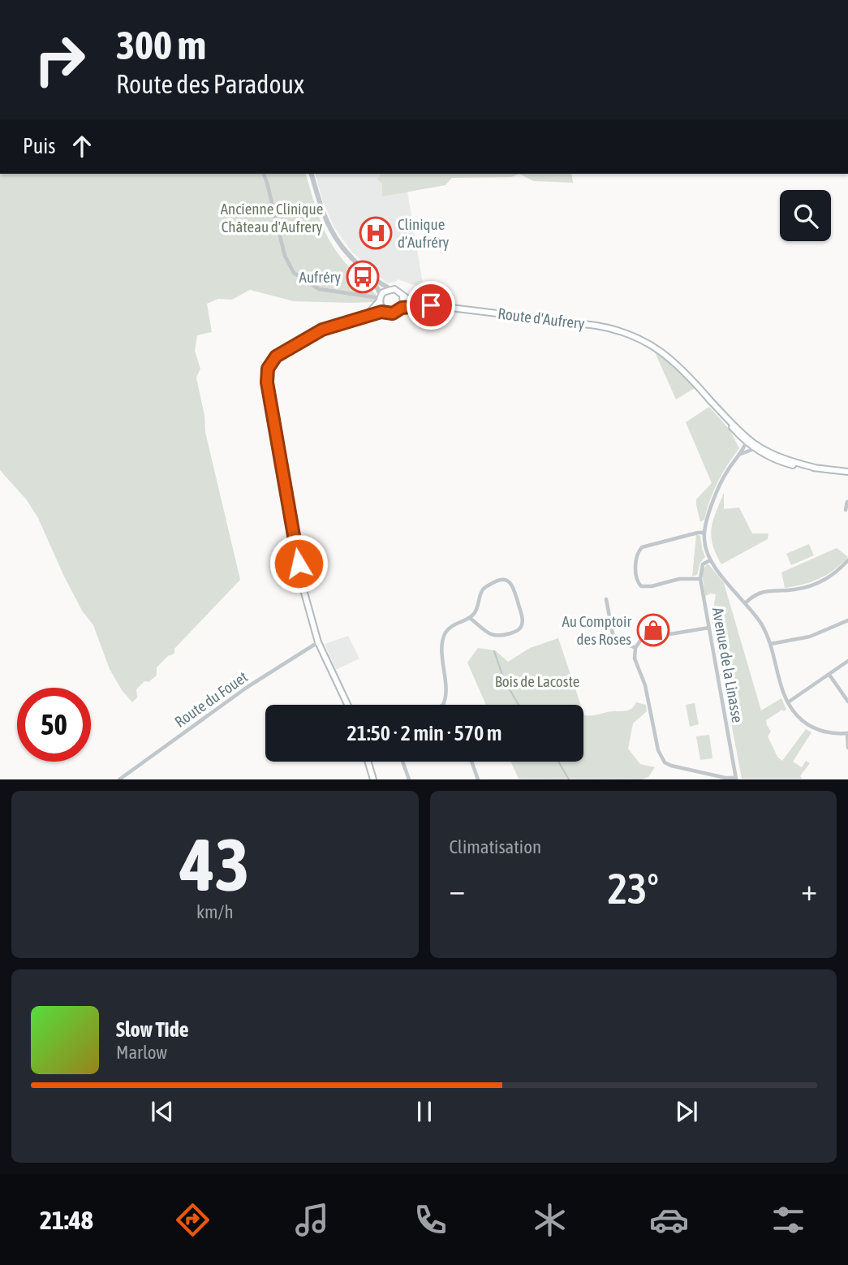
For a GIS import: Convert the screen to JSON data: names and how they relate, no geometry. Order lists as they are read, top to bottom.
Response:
{
  "streets": {
    "main road": ["Route d'Aufrery"],
    "street": ["Avenue de la Linasse", "Route du Fouet"]
  },
  "parks": ["Ancienne Clinique Château d'Aufrery", "Bois de Lacoste"],
  "places": {
    "hospital": ["Clinique d’Aufréry"],
    "bus stop": ["Aufréry"],
    "shop": ["Au Comptoir des Roses"]
  },
  "page": {
    "turn": ["300 m", "Route des Paradoux"],
    "then": "Puis",
    "limit": "50",
    "trip": "21:50 · 2 min · 570 m",
    "tile": [
      ["43", "km/h"],
      "Climatisation"
    ],
    "heat": ["−", "23°", "+"],
    "song": ["Slow Tide", "Marlow"],
    "tabs": "21:48"
  }
}
